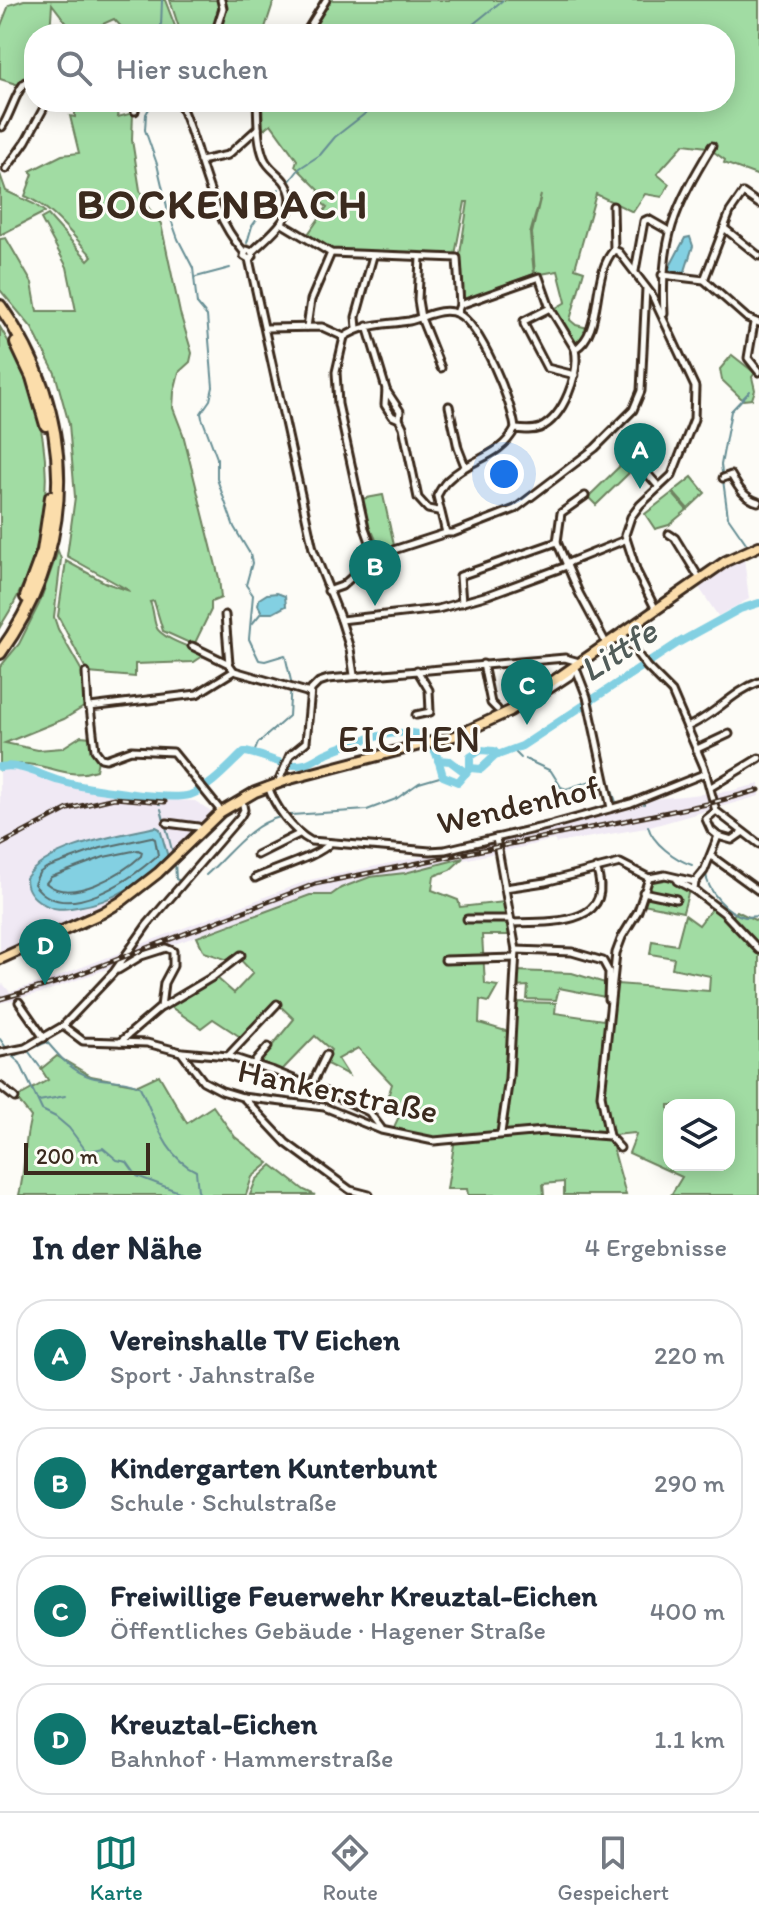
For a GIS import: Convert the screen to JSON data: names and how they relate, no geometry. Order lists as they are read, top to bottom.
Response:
{
  "streets": {
    "street": ["Wendenhof", "Hankerstraße"]
  },
  "districts": ["BOCKENBACH", "EICHEN"],
  "water": ["Littfe"],
  "scale_bar": "200 m",
  "page": {
    "search": "Hier suchen",
    "pins": [
      "A",
      "B",
      "C",
      "D"
    ],
    "scale": "200 m",
    "heading": ["In der Nähe", "4 Ergebnisse"],
    "list": [
      {
        "mark": "A",
        "name": "Vereinshalle TV Eichen",
        "note": "Sport · Jahnstraße",
        "value": "220 m"
      },
      {
        "mark": "B",
        "name": "Kindergarten Kunterbunt",
        "note": "Schule · Schulstraße",
        "value": "290 m"
      },
      {
        "mark": "C",
        "name": "Freiwillige Feuerwehr Kreuztal-Eichen",
        "note": "Öffentliches Gebäude · Hagener Straße",
        "value": "400 m"
      },
      {
        "mark": "D",
        "name": "Kreuztal-Eichen",
        "note": "Bahnhof · Hammerstraße",
        "value": "1.1 km"
      }
    ],
    "nav": ["Karte", "Route", "Gespeichert"]
  }
}
